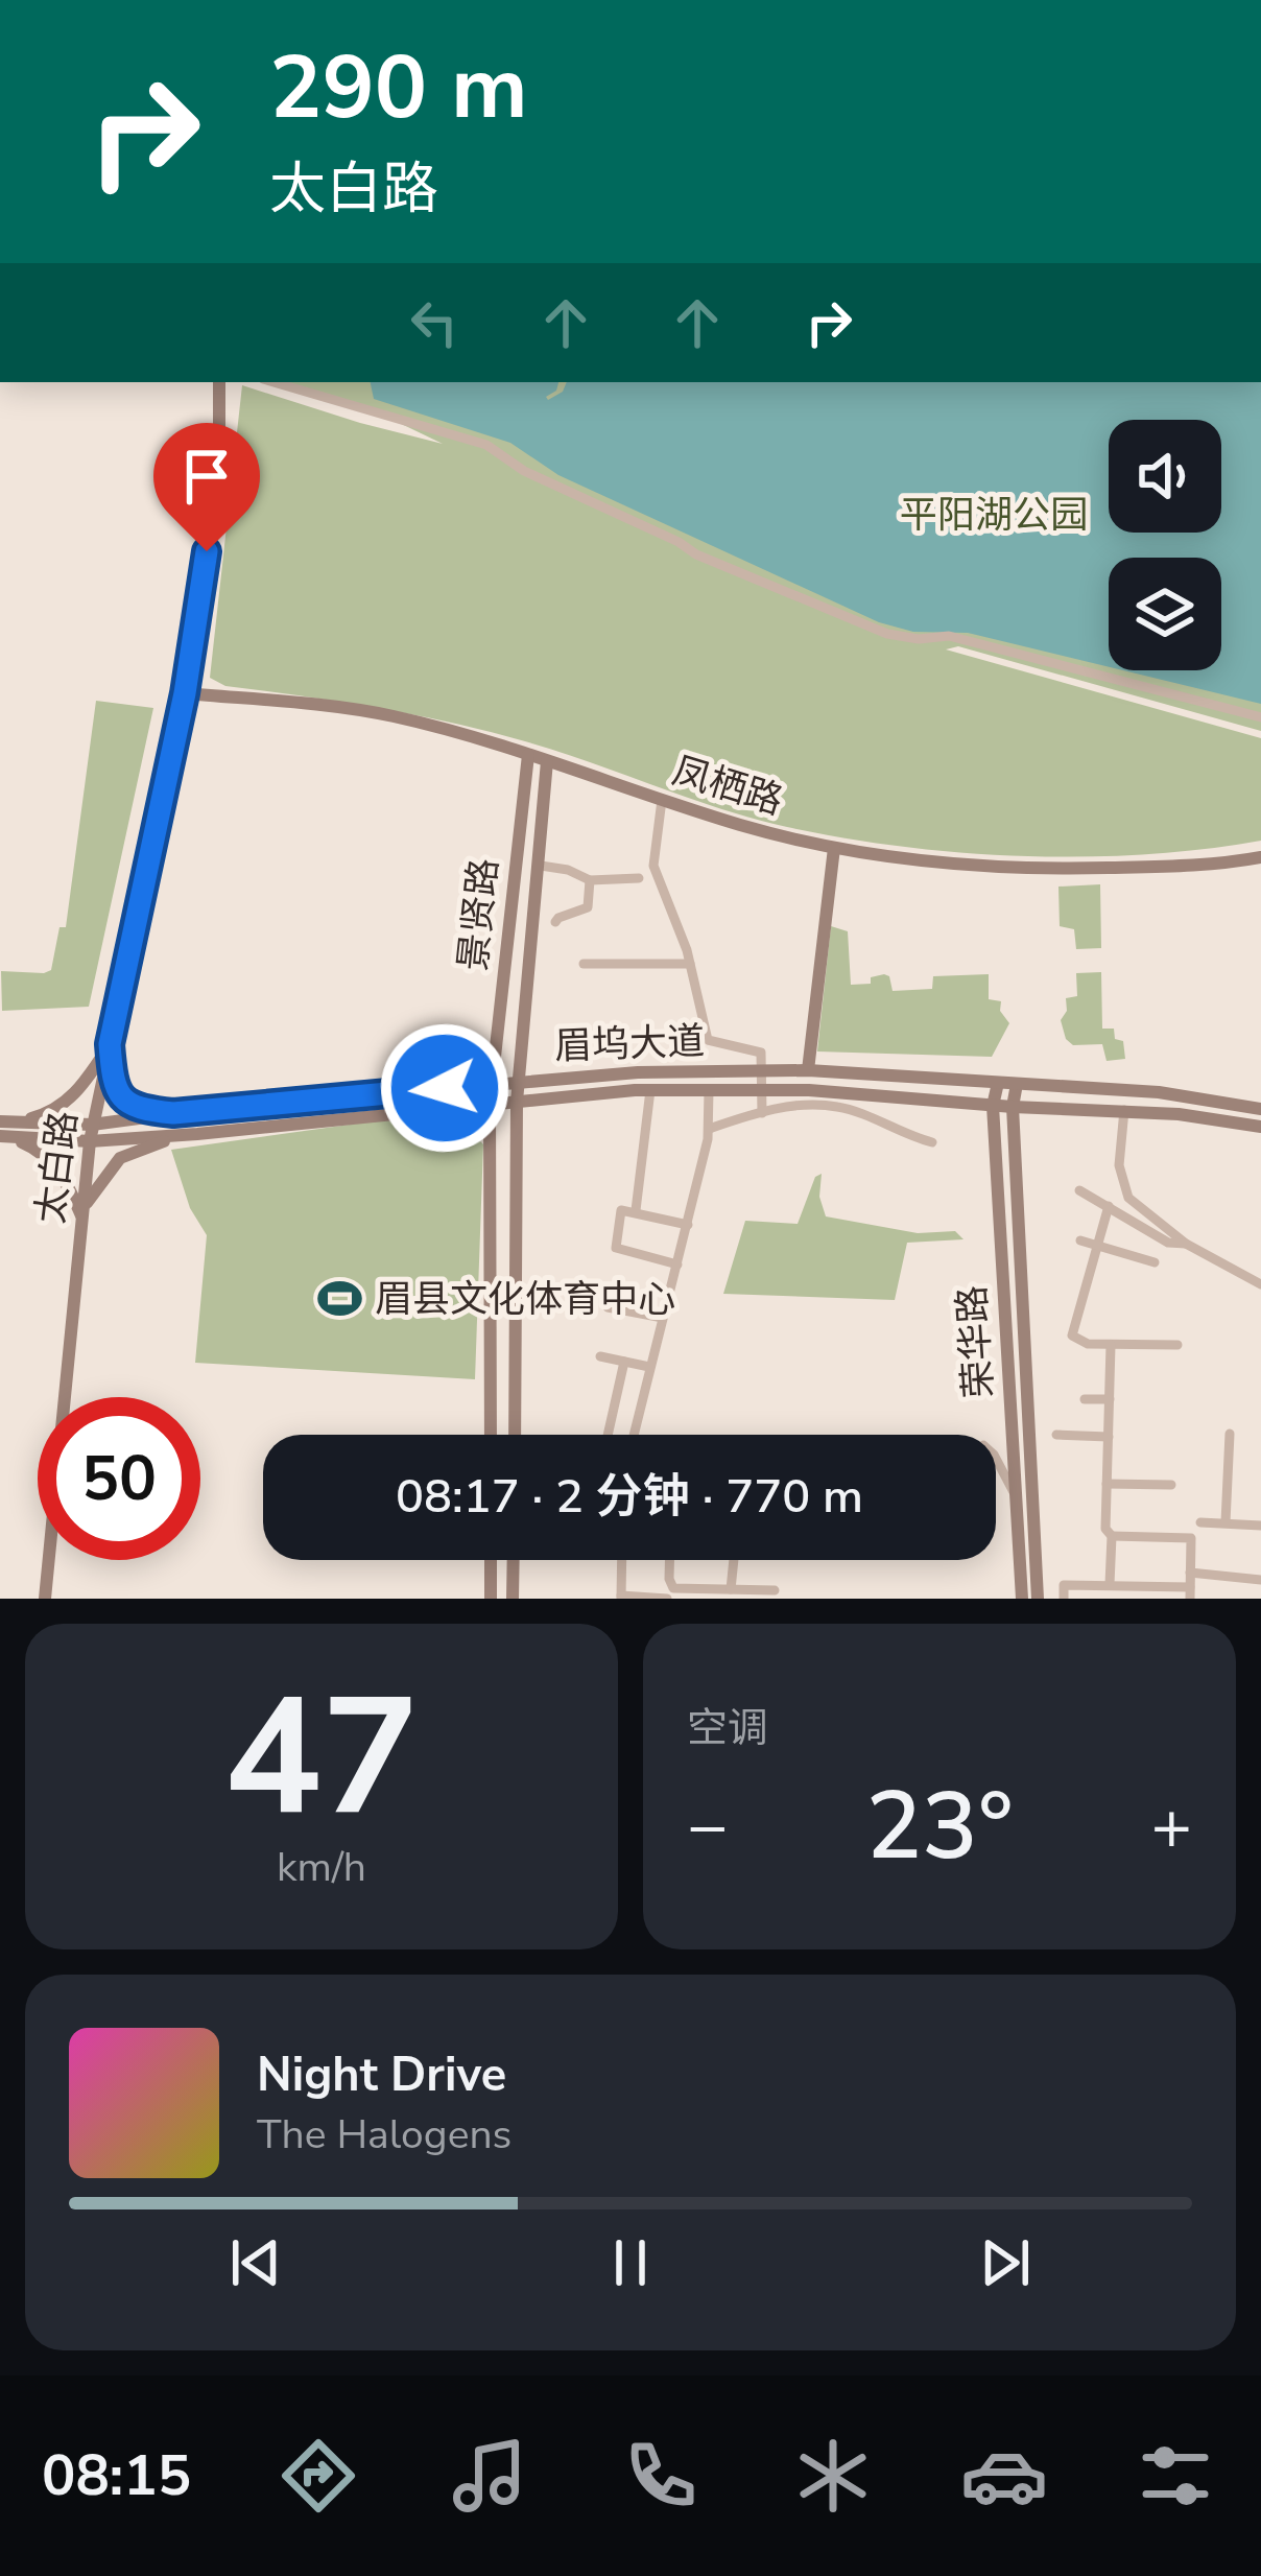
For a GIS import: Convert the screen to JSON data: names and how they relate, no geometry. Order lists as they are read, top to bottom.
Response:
{
  "streets": {
    "main road": [
      "凤栖路",
      "景贤路",
      "眉坞大道",
      "太白路",
      "荣华路"
    ]
  },
  "crossings": [
    ["凤栖路", "景贤路"],
    ["凤栖路", "太白路"],
    ["景贤路", "眉坞大道"],
    ["眉坞大道", "太白路"],
    ["眉坞大道", "荣华路"]
  ],
  "parks": ["平阳湖公园"],
  "places": {
    "sports": ["眉县文化体育中心"]
  },
  "page": {
    "turn": ["290 m", "太白路"],
    "limit": "50",
    "trip": "08:17 · 2 分钟 · 770 m",
    "tile": [
      ["47", "km/h"],
      "空调"
    ],
    "heat": ["−", "23°", "+"],
    "song": ["Night Drive", "The Halogens"],
    "tabs": "08:15"
  }
}
